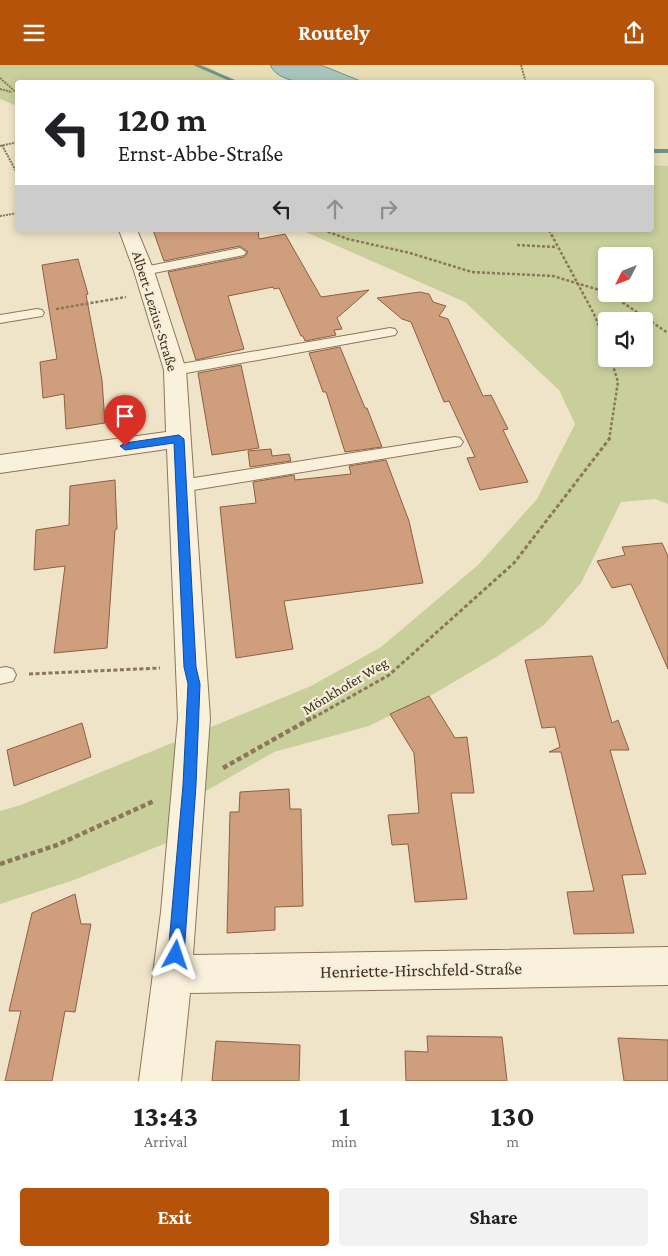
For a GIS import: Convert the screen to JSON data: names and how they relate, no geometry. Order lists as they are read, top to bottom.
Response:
{
  "streets": {
    "street": ["Albert-Lezius-Straße", "Henriette-Hirschfeld-Straße"],
    "path": ["Mönkhofer Weg"]
  },
  "crossings": [
    ["Albert-Lezius-Straße", "Mönkhofer Weg"],
    ["Albert-Lezius-Straße", "Henriette-Hirschfeld-Straße"]
  ],
  "north": "bottom left",
  "page": {
    "header": "Routely",
    "turn": ["120 m", "Ernst-Abbe-Straße"],
    "eta": [
      "13:43",
      "Arrival",
      "1",
      "min",
      "130",
      "m"
    ],
    "buttons": ["Exit", "Share"]
  }
}
